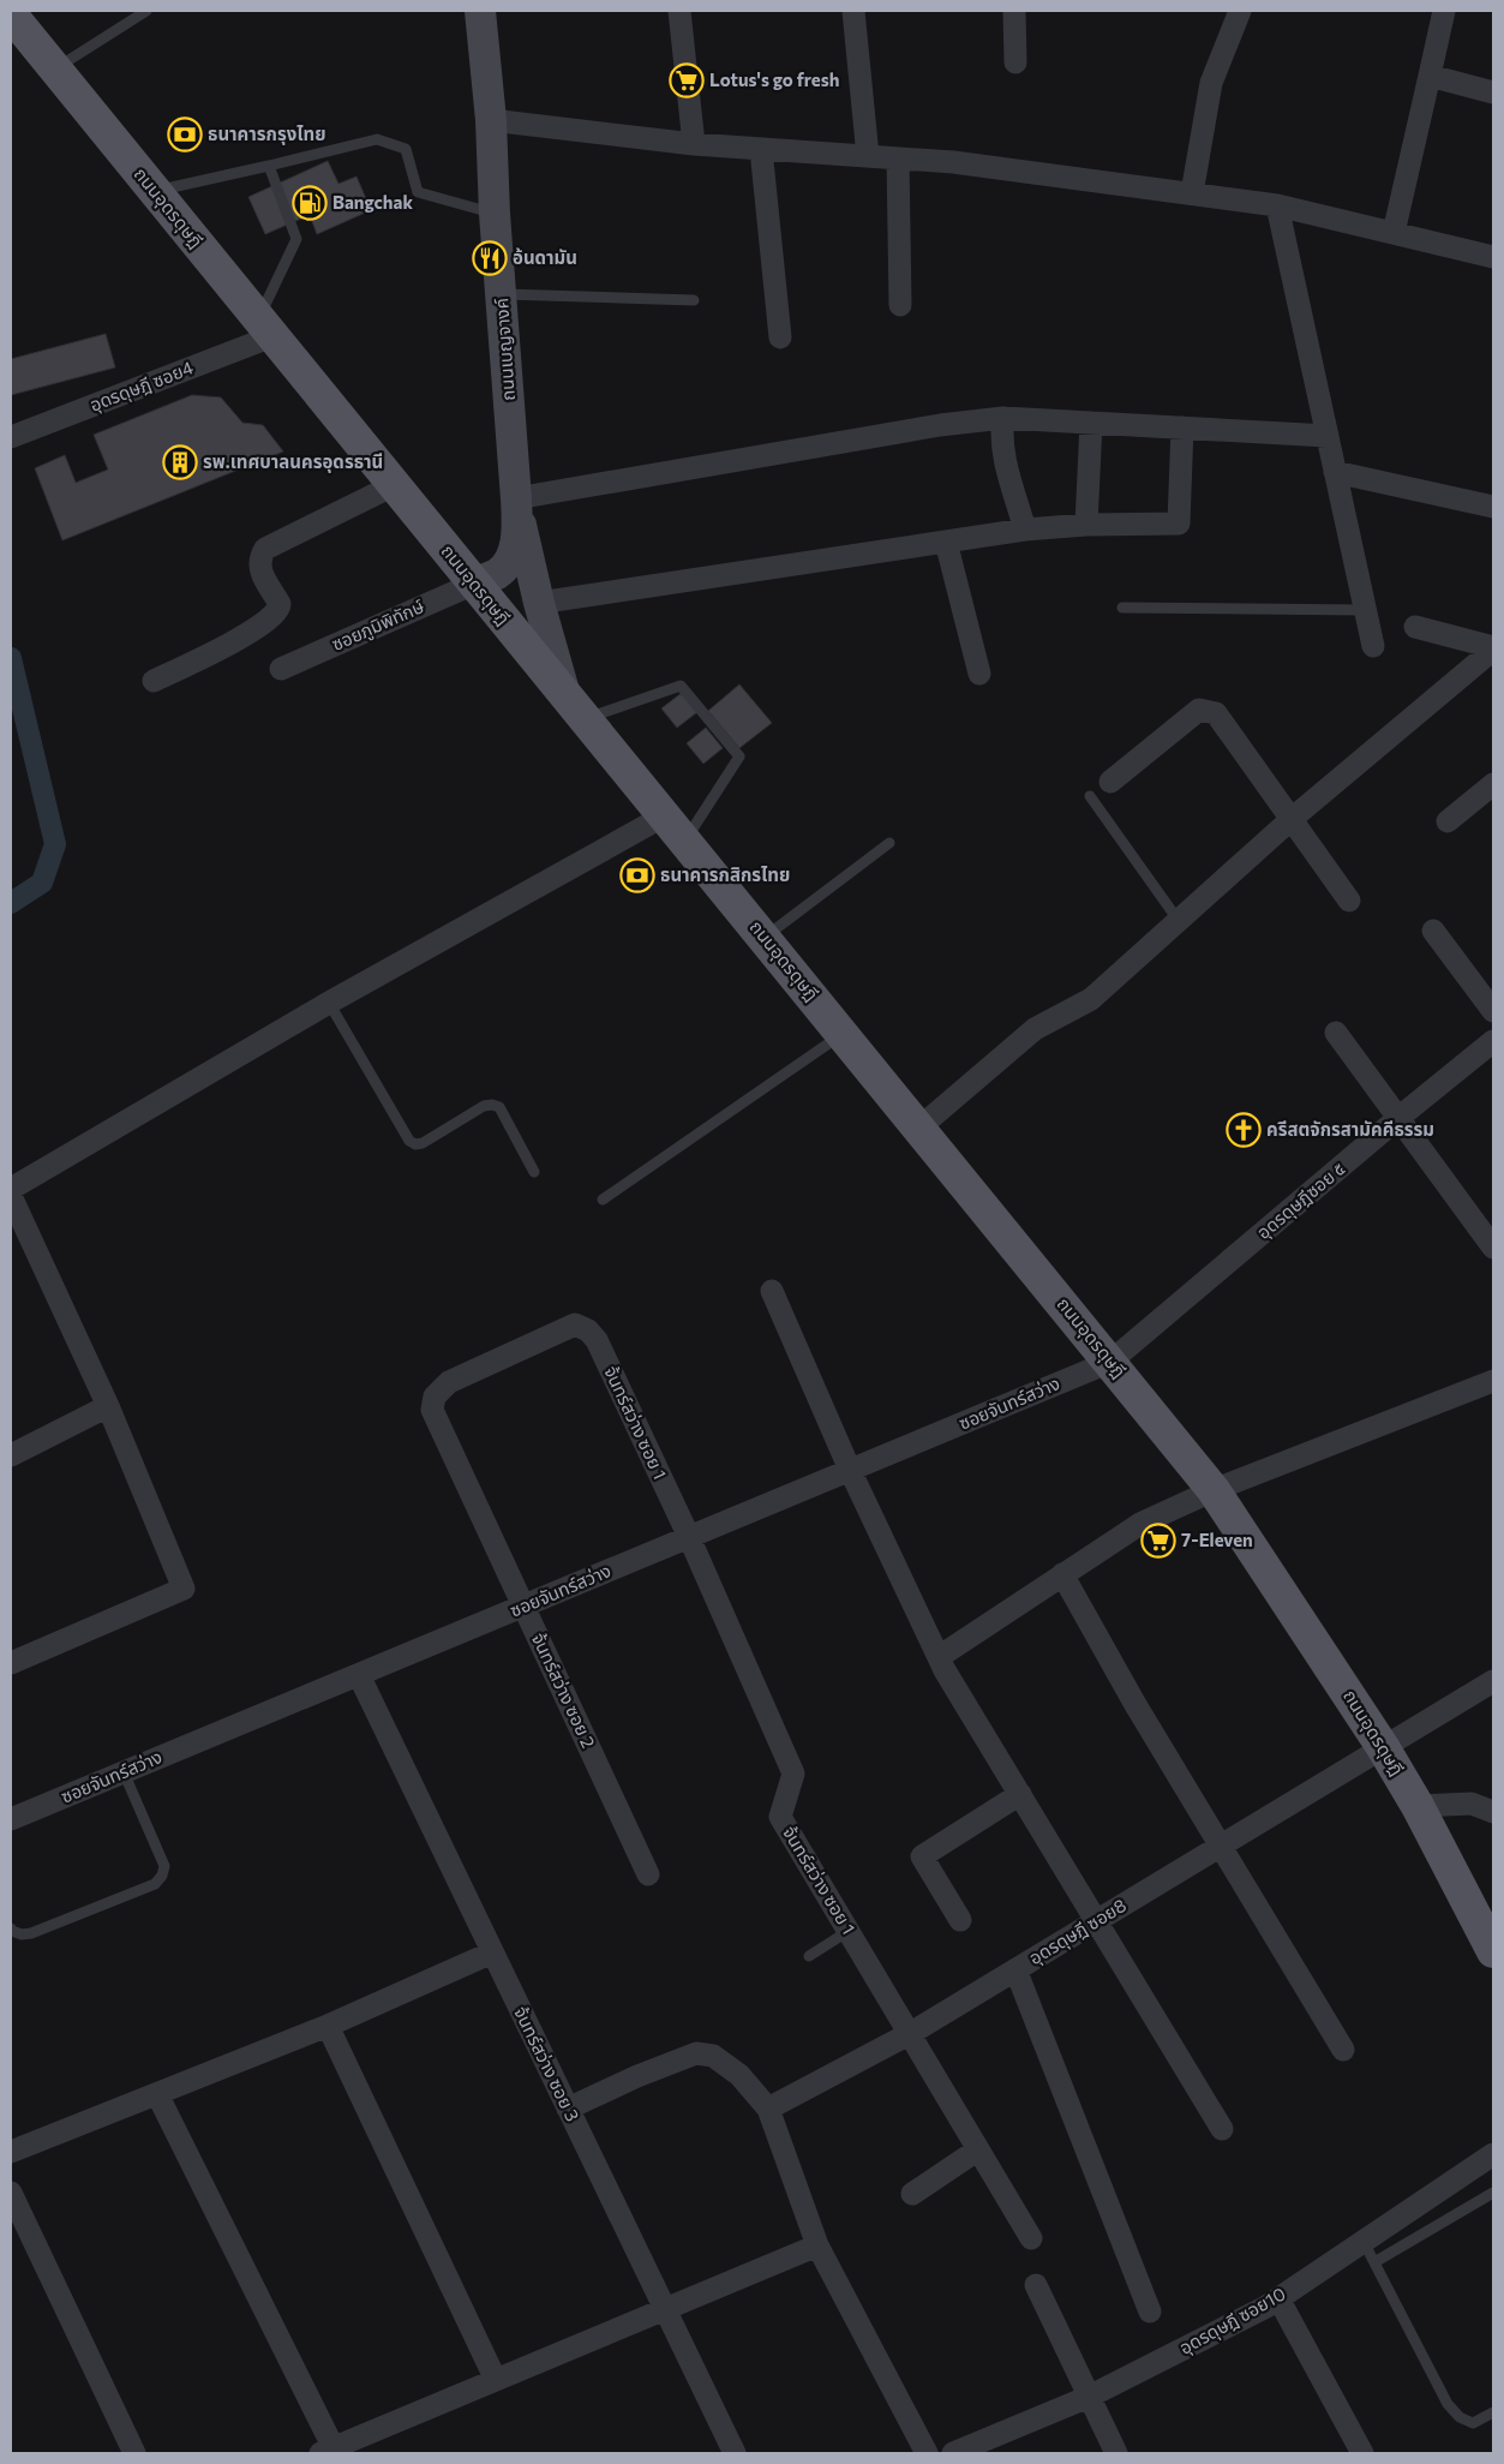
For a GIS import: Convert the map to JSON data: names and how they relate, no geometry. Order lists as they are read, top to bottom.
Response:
{
  "streets": {
    "main road": ["ถนนอุดรดุษฎี"],
    "street": [
      "ถนนเบญจางค์",
      "อุดรดุษฎี ซอย4",
      "ซอยภูมิพิทักษ์",
      "อุดรดุษฎีซอย ๕",
      "ซอยจันทร์สว่าง",
      "จ้นทร์สว่าง ซอย 1",
      "จ้นทร์สว่าง ซอย 2",
      "อุดรดุษฎี ซอย8",
      "จ้นทร์สว่าง ซอย 3",
      "อุดรดุษฎี ซอย10"
    ]
  },
  "crossings": [
    ["ถนนอุดรดุษฎี", "ถนนเบญจางค์"],
    ["ถนนอุดรดุษฎี", "อุดรดุษฎี ซอย4"],
    ["ถนนอุดรดุษฎี", "ซอยภูมิพิทักษ์"],
    ["ถนนอุดรดุษฎี", "อุดรดุษฎีซอย ๕"],
    ["ถนนอุดรดุษฎี", "ซอยจันทร์สว่าง"],
    ["ถนนอุดรดุษฎี", "อุดรดุษฎี ซอย8"],
    ["ถนนเบญจางค์", "ซอยภูมิพิทักษ์"],
    ["อุดรดุษฎีซอย ๕", "ซอยจันทร์สว่าง"],
    ["ซอยจันทร์สว่าง", "จ้นทร์สว่าง ซอย 1"],
    ["ซอยจันทร์สว่าง", "จ้นทร์สว่าง ซอย 2"],
    ["ซอยจันทร์สว่าง", "จ้นทร์สว่าง ซอย 3"],
    ["จ้นทร์สว่าง ซอย 1", "จ้นทร์สว่าง ซอย 2"],
    ["จ้นทร์สว่าง ซอย 1", "อุดรดุษฎี ซอย8"]
  ],
  "places": {
    "supermarket": ["Lotus's go fresh", "7-Eleven"],
    "bank": ["ธนาคารกรุงไทย", "ธนาคารกสิกรไทย"],
    "fuel station": ["Bangchak"],
    "restaurant": ["อ้นดามัน"],
    "building": ["รพ.เทศบาลนครอุดรธานี"],
    "church": ["ครีสตจักรสามัคคีธรรม"]
  }
}
